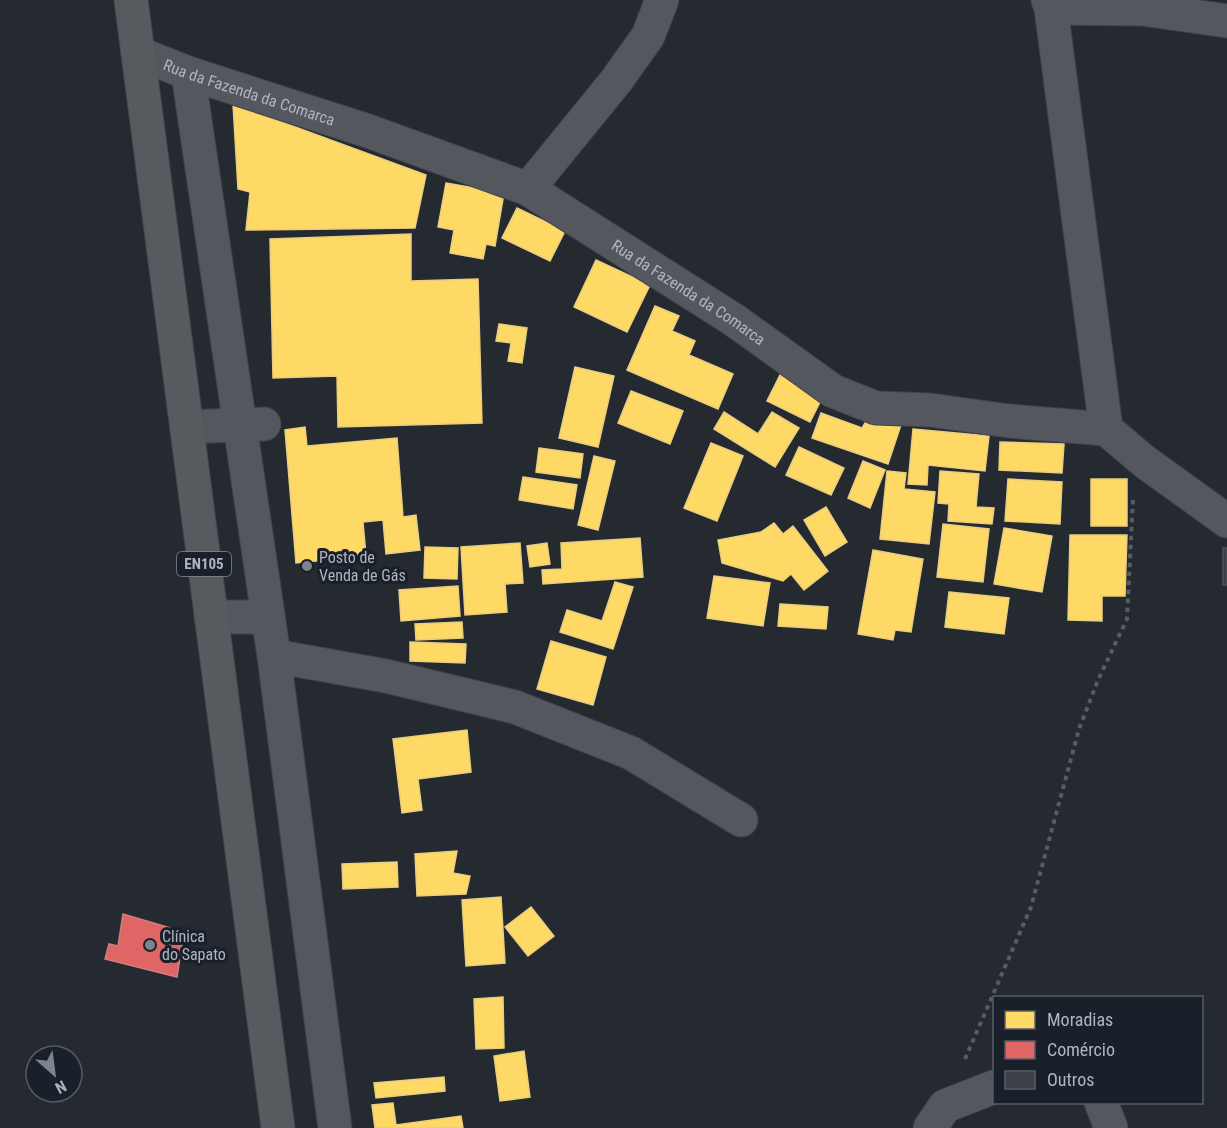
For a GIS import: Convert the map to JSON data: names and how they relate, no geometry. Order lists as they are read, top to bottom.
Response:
{
  "streets": {
    "main road": ["EN105"],
    "street": ["Rua da Fazenda da Comarca"]
  },
  "crossings": [
    ["Rua da Fazenda da Comarca", "EN105"]
  ],
  "places": ["Posto de Venda de Gás", "Clínica do Sapato"],
  "legend": ["Moradias", "Comércio", "Outros"],
  "north": "bottom right"
}
